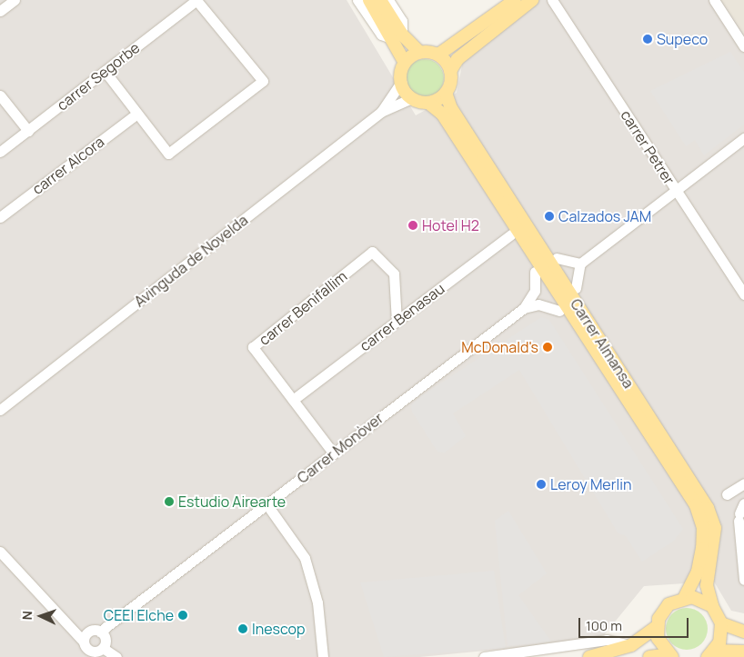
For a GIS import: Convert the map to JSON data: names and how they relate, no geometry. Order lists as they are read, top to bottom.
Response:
{
  "streets": {
    "main road": ["Carrer Almansa"],
    "street": [
      "carrer Segorbe",
      "carrer Petrer",
      "carrer Alcora",
      "Avinguda de Novelda",
      "carrer Benifallim",
      "carrer Benasau",
      "Carrer Monòver"
    ]
  },
  "crossings": [
    ["Avinguda de Novelda", "Carrer Almansa"],
    ["carrer Benifallim", "carrer Benasau"],
    ["carrer Benifallim", "Carrer Monòver"]
  ],
  "places": [
    "Supeco",
    "Calzados JAM",
    "Hotel H2",
    "McDonald's",
    "Leroy Merlin",
    "Estudio Airearte",
    "CEEI Elche",
    "Inescop"
  ],
  "scale_bar": "100 m",
  "north": "left"
}
